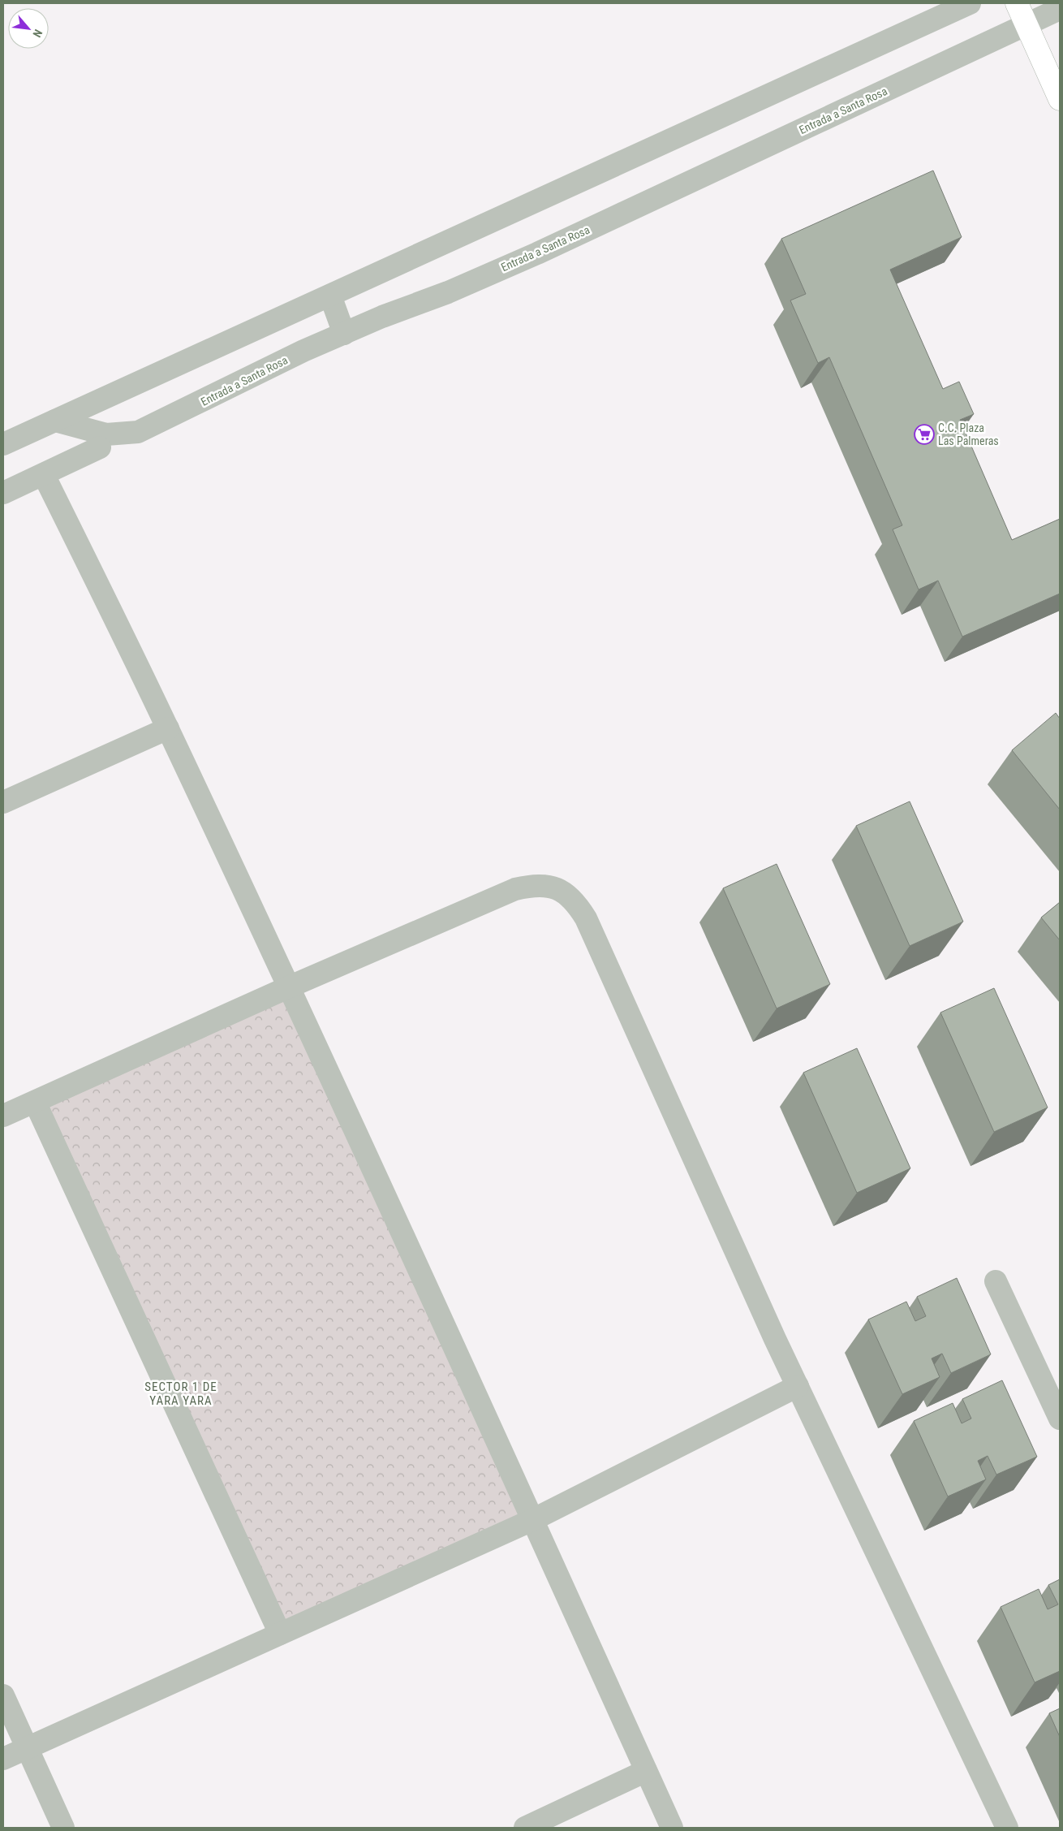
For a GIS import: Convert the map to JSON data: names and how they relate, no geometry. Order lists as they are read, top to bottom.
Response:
{
  "streets": {
    "street": ["Entrada a Santa Rosa"]
  },
  "districts": ["SECTOR 1 DE YARA YARA"],
  "places": {
    "supermarket": ["C.C. Plaza Las Palmeras"]
  },
  "north": "bottom right"
}
